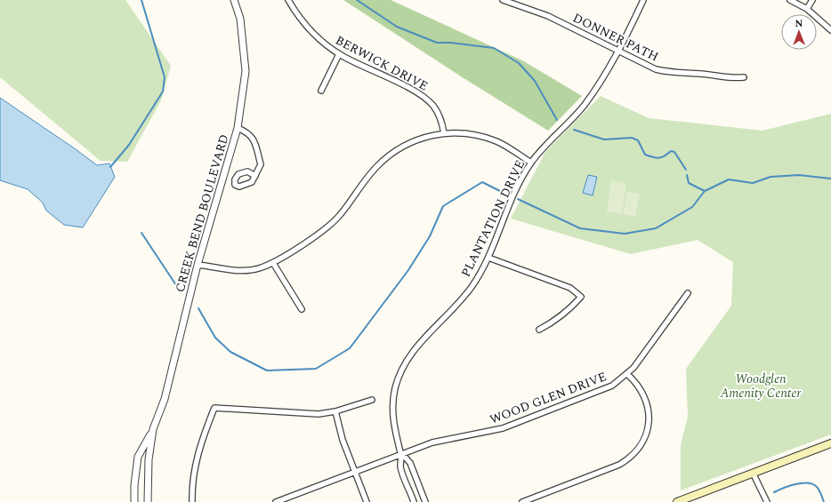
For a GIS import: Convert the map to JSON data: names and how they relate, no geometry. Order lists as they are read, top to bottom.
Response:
{
  "streets": {
    "street": [
      "DONNER PATH",
      "BERWICK DRIVE",
      "CREEK BEND BOULEVARD",
      "PLANTATION DRIVE",
      "WOOD GLEN DRIVE"
    ]
  },
  "crossings": [
    ["DONNER PATH", "PLANTATION DRIVE"],
    ["PLANTATION DRIVE", "WOOD GLEN DRIVE"]
  ],
  "parks": ["Woodglen Amenity Center"],
  "north": "top"
}
